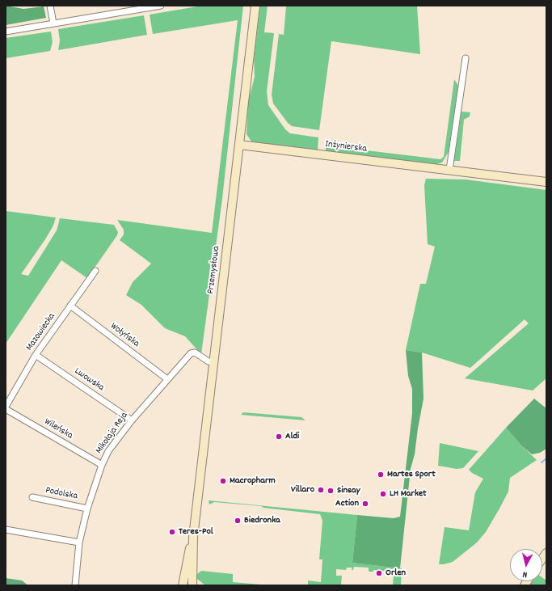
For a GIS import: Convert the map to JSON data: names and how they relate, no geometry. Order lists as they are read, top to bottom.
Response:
{
  "streets": {
    "main road": ["Inżynierska", "Przemysłowa"],
    "street": [
      "Mazowiecka",
      "Wołyńska",
      "Lwowska",
      "Wileńska",
      "Mikołaja Reja",
      "Podolska"
    ]
  },
  "crossings": [
    ["Inżynierska", "Przemysłowa"],
    ["Przemysłowa", "Mikołaja Reja"],
    ["Mazowiecka", "Wołyńska"],
    ["Mazowiecka", "Lwowska"],
    ["Mazowiecka", "Wileńska"],
    ["Wołyńska", "Mikołaja Reja"],
    ["Lwowska", "Mikołaja Reja"],
    ["Wileńska", "Mikołaja Reja"],
    ["Mikołaja Reja", "Podolska"]
  ],
  "places": [
    "Aldi",
    "Martes Sport",
    "Macropharm",
    "Villaro",
    "Sinsay",
    "LH Market",
    "Action",
    "Biedronka",
    "Teres-Pol",
    "Orlen"
  ],
  "north": "bottom"
}
